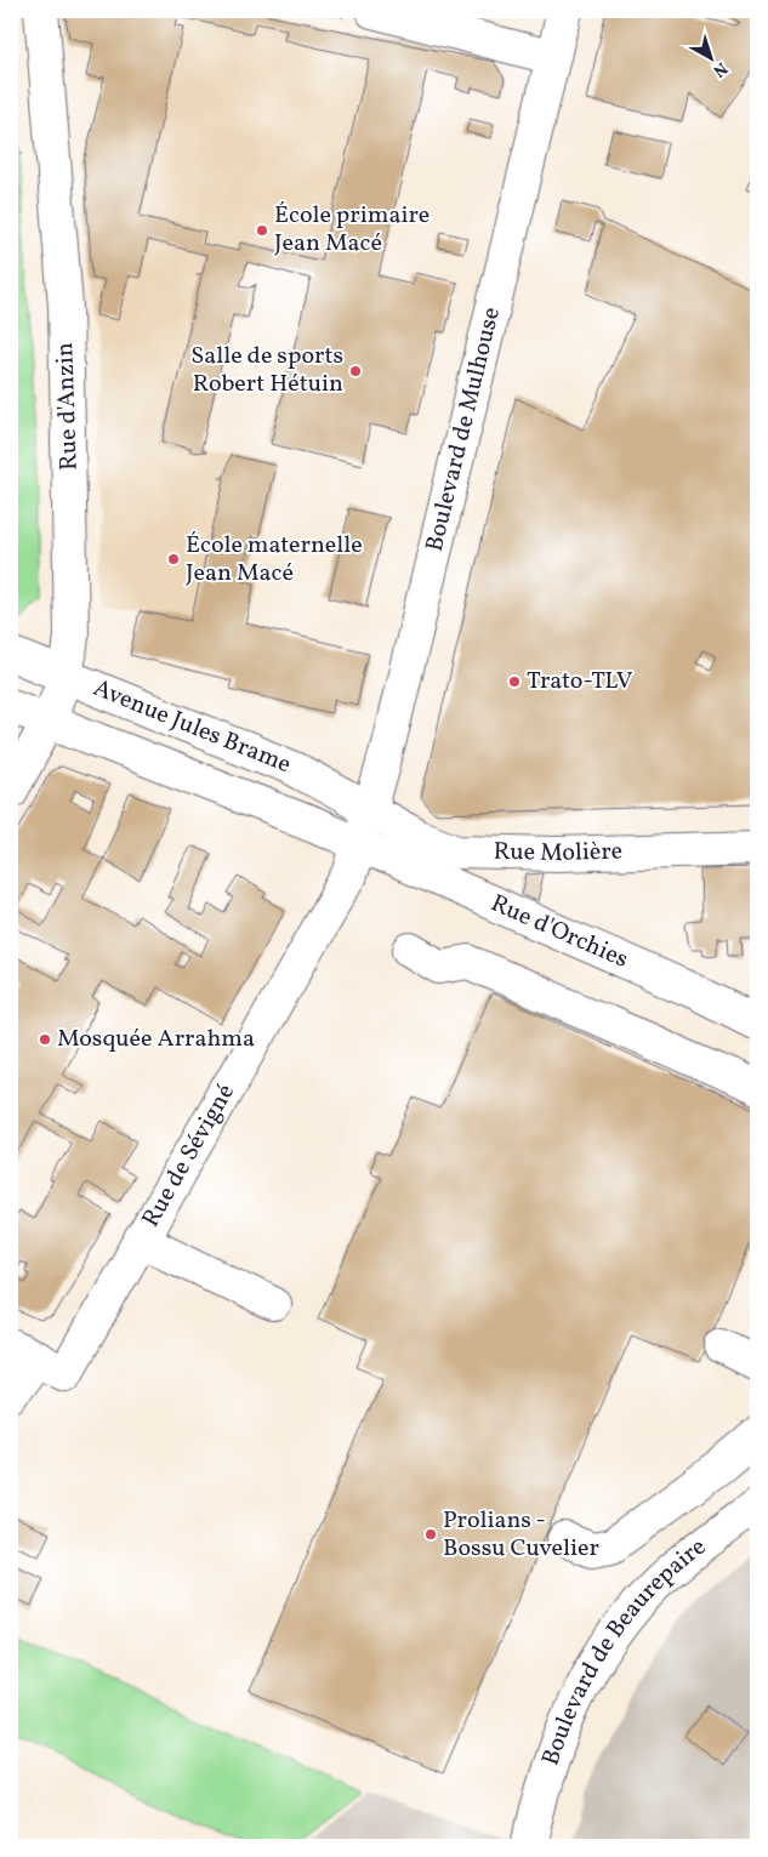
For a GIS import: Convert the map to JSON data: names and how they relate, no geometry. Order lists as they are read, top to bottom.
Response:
{
  "streets": {
    "street": [
      "Rue d'Anzin",
      "Boulevard de Mulhouse",
      "Avenue Jules Brame",
      "Rue Molière",
      "Rue d'Orchies",
      "Rue de Sévigné",
      "Boulevard de Beaurepaire"
    ]
  },
  "crossings": [
    ["Rue d'Anzin", "Avenue Jules Brame"],
    ["Boulevard de Mulhouse", "Avenue Jules Brame"],
    ["Boulevard de Mulhouse", "Rue Molière"],
    ["Boulevard de Mulhouse", "Rue d'Orchies"],
    ["Boulevard de Mulhouse", "Rue de Sévigné"],
    ["Avenue Jules Brame", "Rue Molière"],
    ["Avenue Jules Brame", "Rue d'Orchies"],
    ["Avenue Jules Brame", "Rue de Sévigné"],
    ["Rue d'Orchies", "Rue de Sévigné"]
  ],
  "places": [
    "École primaire Jean Macé",
    "Salle de sports Robert Hétuin",
    "École maternelle Jean Macé",
    "Trato-TLV",
    "Mosquée Arrahma",
    "Prolians - Bossu Cuvelier"
  ],
  "north": "bottom right"
}
